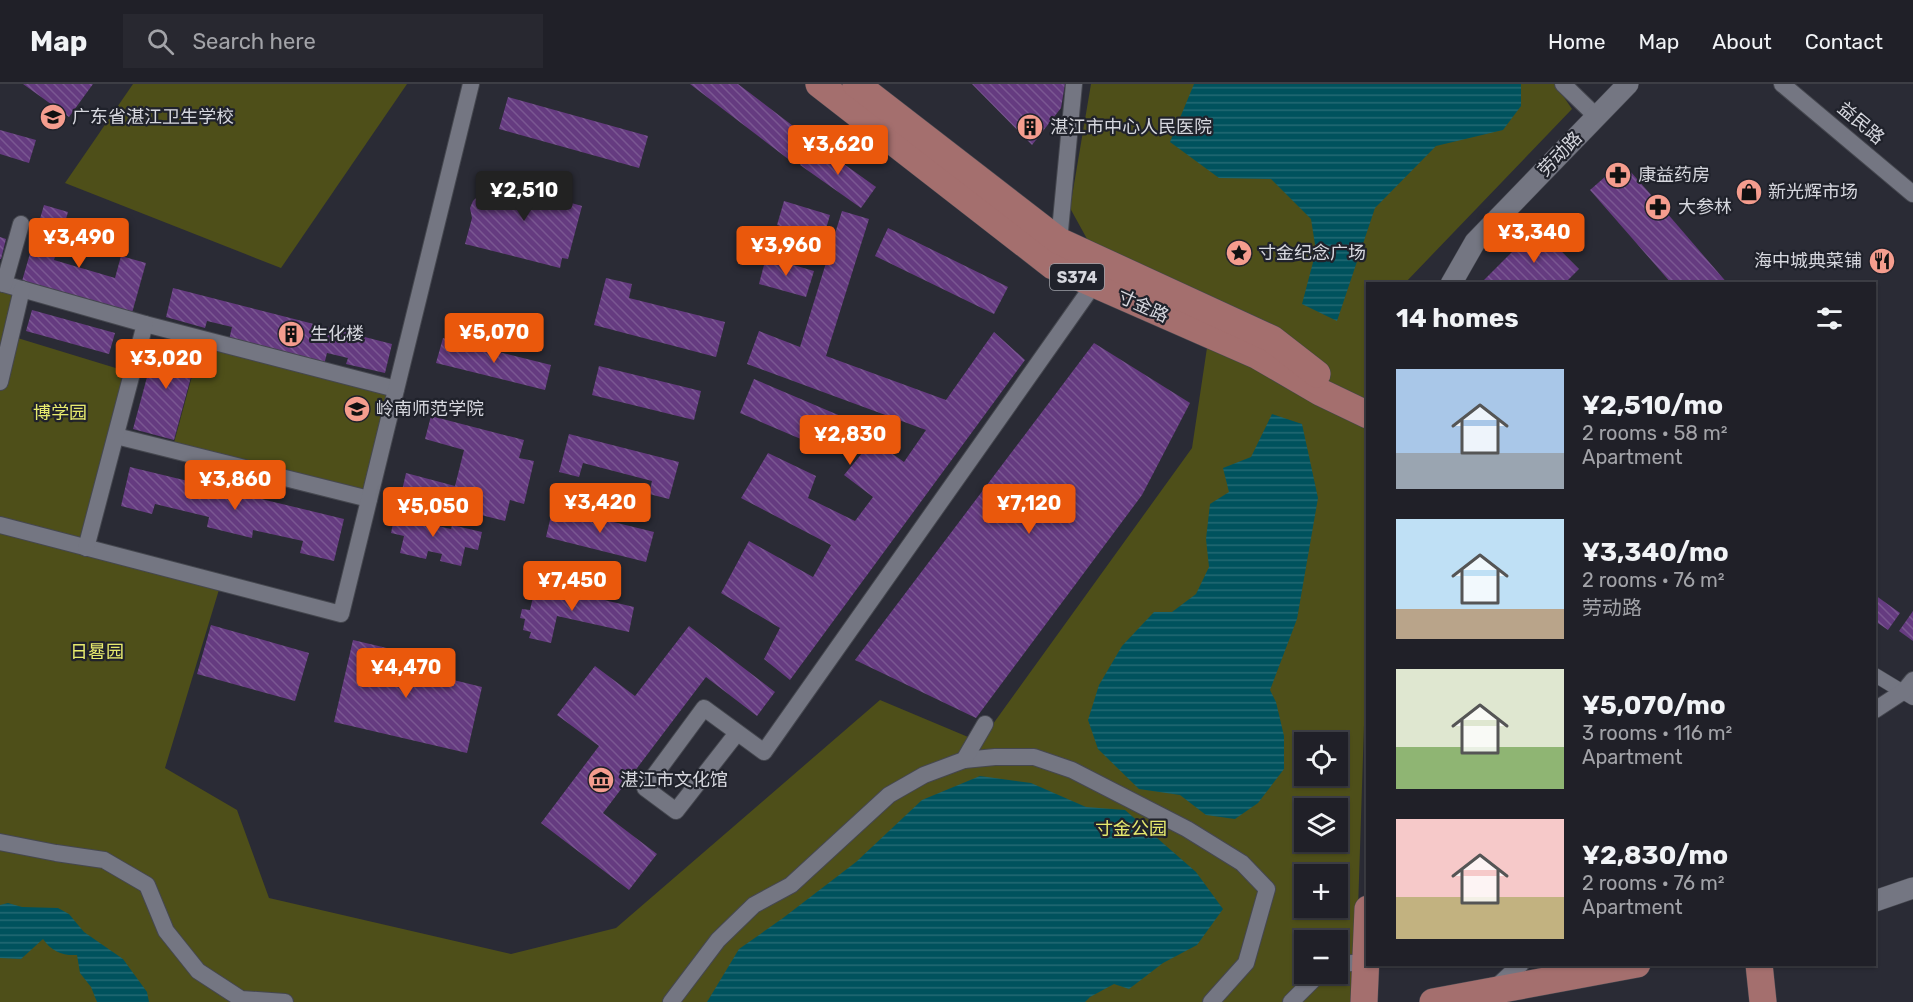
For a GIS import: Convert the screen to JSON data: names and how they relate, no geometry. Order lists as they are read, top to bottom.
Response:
{
  "streets": {
    "main road": ["S374", "寸金路"],
    "street": ["益民路", "劳动路"]
  },
  "parks": ["博学园", "日晷园", "寸金公园"],
  "places": {
    "school or university": ["广东省湛江卫生学校", "岭南师范学院"],
    "building": ["湛江市中心人民医院", "生化楼"],
    "pharmacy": ["康益药房", "大参林"],
    "shop": ["新光辉市场"],
    "place": ["寸金纪念广场"],
    "restaurant": ["海中城典菜铺"],
    "museum": ["湛江市文化馆"]
  },
  "page": {
    "header": "Map",
    "search": "Search here",
    "nav": [
      "Home",
      "Map",
      "About",
      "Contact"
    ],
    "price": [
      "¥3,620",
      "¥2,510",
      "¥3,340",
      "¥3,490",
      "¥3,960",
      "¥5,070",
      "¥3,020",
      "¥2,830",
      "¥3,860",
      "¥3,420",
      "¥7,120",
      "¥5,050",
      "¥7,450",
      "¥4,470"
    ],
    "heading": "14 homes",
    "list": [
      {
        "name": "¥2,510/mo",
        "note": "2 rooms · 58 m² · Apartment"
      },
      {
        "name": "¥3,340/mo",
        "note": "2 rooms · 76 m² · 劳动路"
      },
      {
        "name": "¥5,070/mo",
        "note": "3 rooms · 116 m² · Apartment"
      },
      {
        "name": "¥2,830/mo",
        "note": "2 rooms · 76 m² · Apartment"
      }
    ],
    "map_buttons": ["+", "−"]
  }
}
